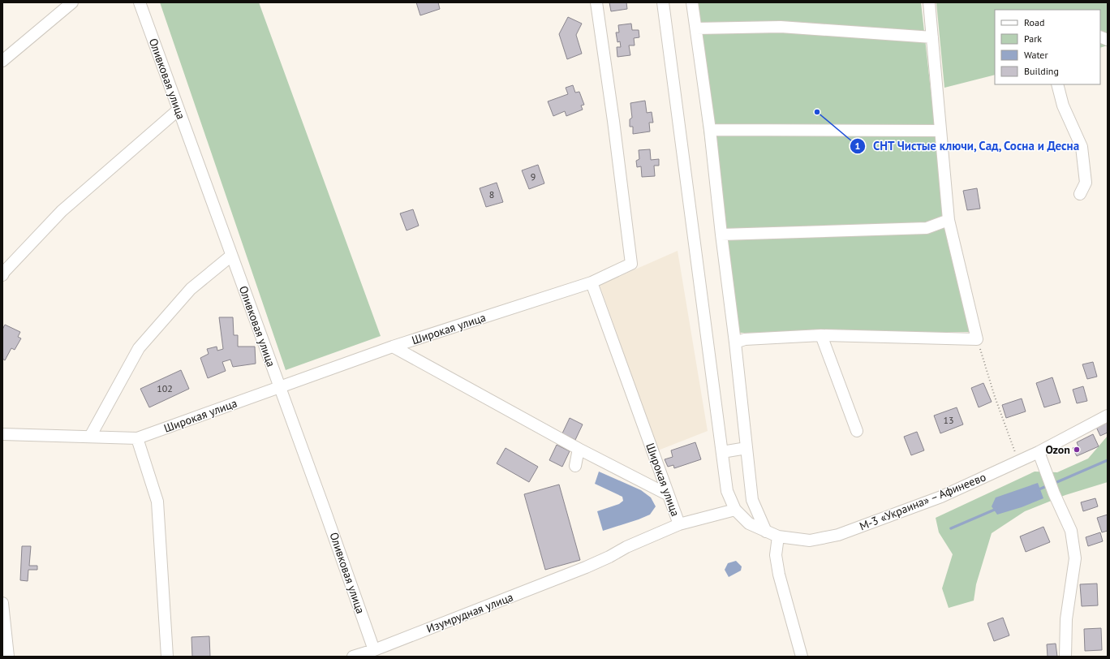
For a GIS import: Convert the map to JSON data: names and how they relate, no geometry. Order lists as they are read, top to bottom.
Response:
{
  "streets": {
    "street": [
      "Оливковая улица",
      "Широкая улица",
      "М-3 «Украина» – Афинеево",
      "Изумрудная улица"
    ]
  },
  "crossings": [
    ["Оливковая улица", "Широкая улица"],
    ["Оливковая улица", "Изумрудная улица"],
    ["Широкая улица", "М-3 «Украина» – Афинеево"],
    ["Широкая улица", "Изумрудная улица"]
  ],
  "places": ["СНТ Чистые ключи, Сад, Сосна и Десна", "Ozon"],
  "house_numbers": [
    "9",
    "8",
    "102",
    "13"
  ],
  "legend": [
    "Road",
    "Park",
    "Water",
    "Building"
  ]
}
